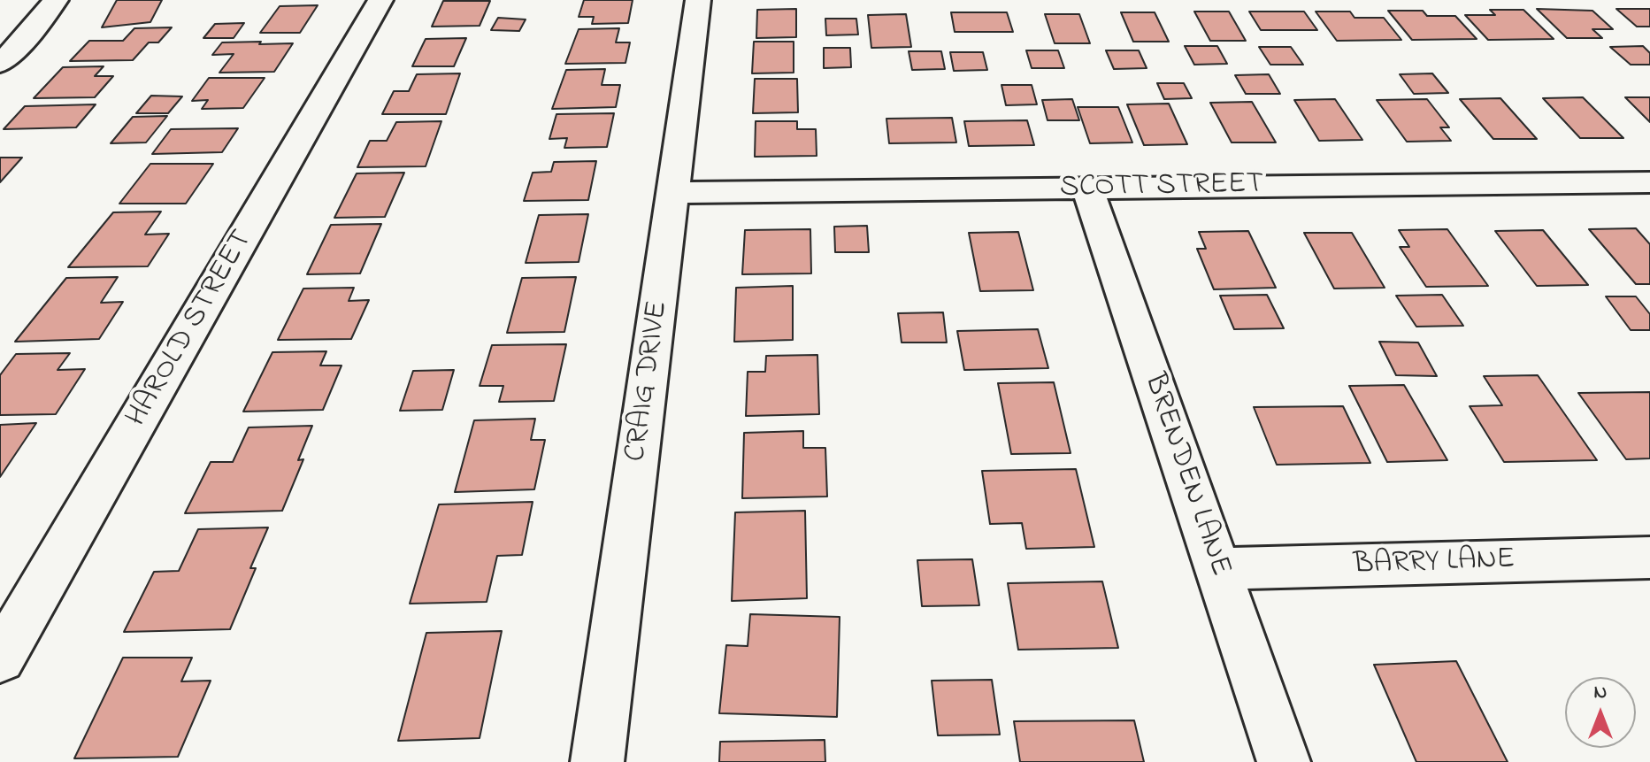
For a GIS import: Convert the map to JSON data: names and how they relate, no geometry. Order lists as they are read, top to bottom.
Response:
{
  "streets": {
    "street": [
      "SCOTT STREET",
      "HAROLD STREET",
      "CRAIG DRIVE",
      "BRENDEN LANE",
      "BARRY LANE"
    ]
  },
  "crossings": [
    ["SCOTT STREET", "CRAIG DRIVE"],
    ["SCOTT STREET", "BRENDEN LANE"],
    ["BRENDEN LANE", "BARRY LANE"]
  ],
  "north": "top"
}
